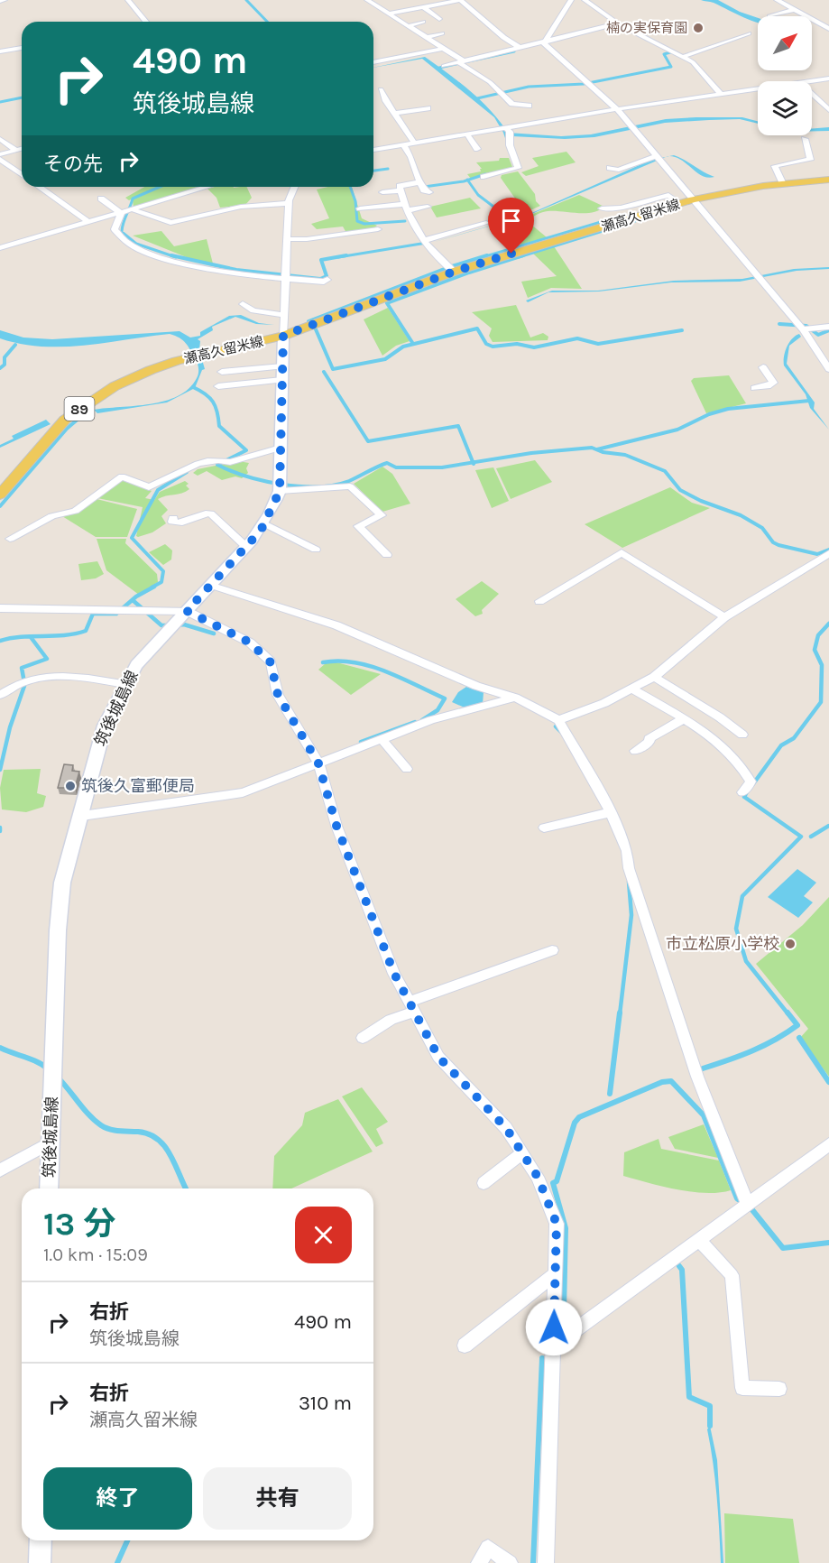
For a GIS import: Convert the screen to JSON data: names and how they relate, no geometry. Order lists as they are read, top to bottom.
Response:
{
  "streets": {
    "main road": ["瀬高久留米線", "89"],
    "street": ["筑後城島線"]
  },
  "crossings": [
    ["瀬高久留米線", "筑後城島線"]
  ],
  "places": ["楠の実保育園", "筑後久富郵便局", "市立松原小学校"],
  "north": "top right",
  "page": {
    "turn": ["490 m", "筑後城島線"],
    "then": "その先",
    "heading": ["13 分", "1.0 km · 15:09"],
    "list": [
      {
        "name": "右折",
        "note": "筑後城島線",
        "value": "490 m"
      },
      {
        "name": "右折",
        "note": "瀬高久留米線",
        "value": "310 m"
      }
    ],
    "buttons": ["終了", "共有"]
  }
}
